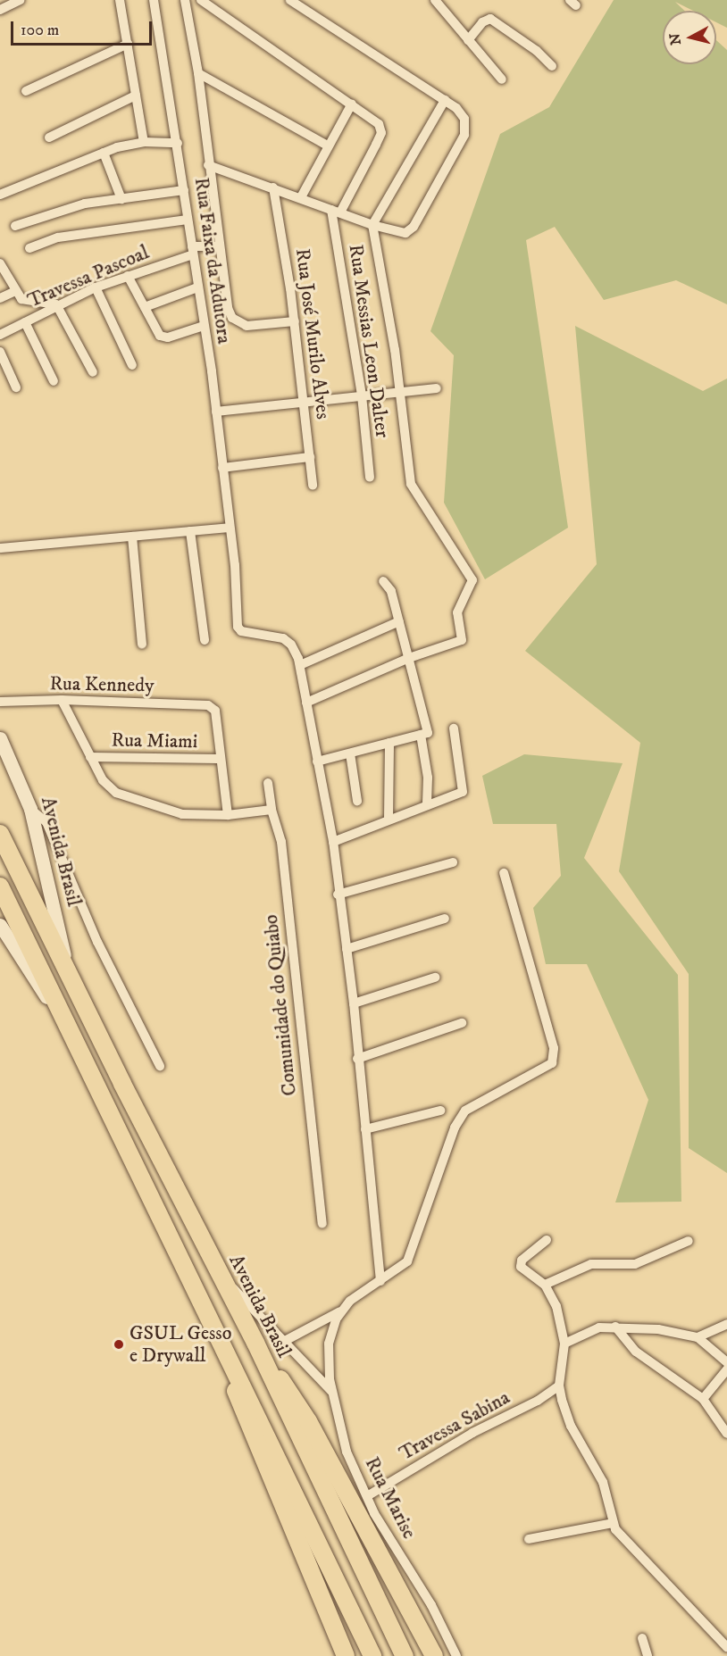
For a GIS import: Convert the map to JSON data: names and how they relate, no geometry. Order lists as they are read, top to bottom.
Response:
{
  "streets": {
    "highway": ["Avenida Brasil"],
    "street": [
      "Rua Faixa da Adutora",
      "Travessa Pascoal",
      "Rua José Murilo Alves",
      "Rua Messias Leon Dalter",
      "Rua Kennedy",
      "Rua Miami",
      "Comunidade do Quiabo",
      "Travessa Sabina",
      "Rua Marise"
    ]
  },
  "crossings": [
    ["Rua Faixa da Adutora", "Travessa Pascoal"],
    ["Rua Faixa da Adutora", "Rua José Murilo Alves"],
    ["Rua Kennedy", "Rua Miami"],
    ["Travessa Sabina", "Rua Marise"]
  ],
  "places": ["GSUL Gesso e Drywall"],
  "scale_bar": "100 m",
  "north": "left"
}
